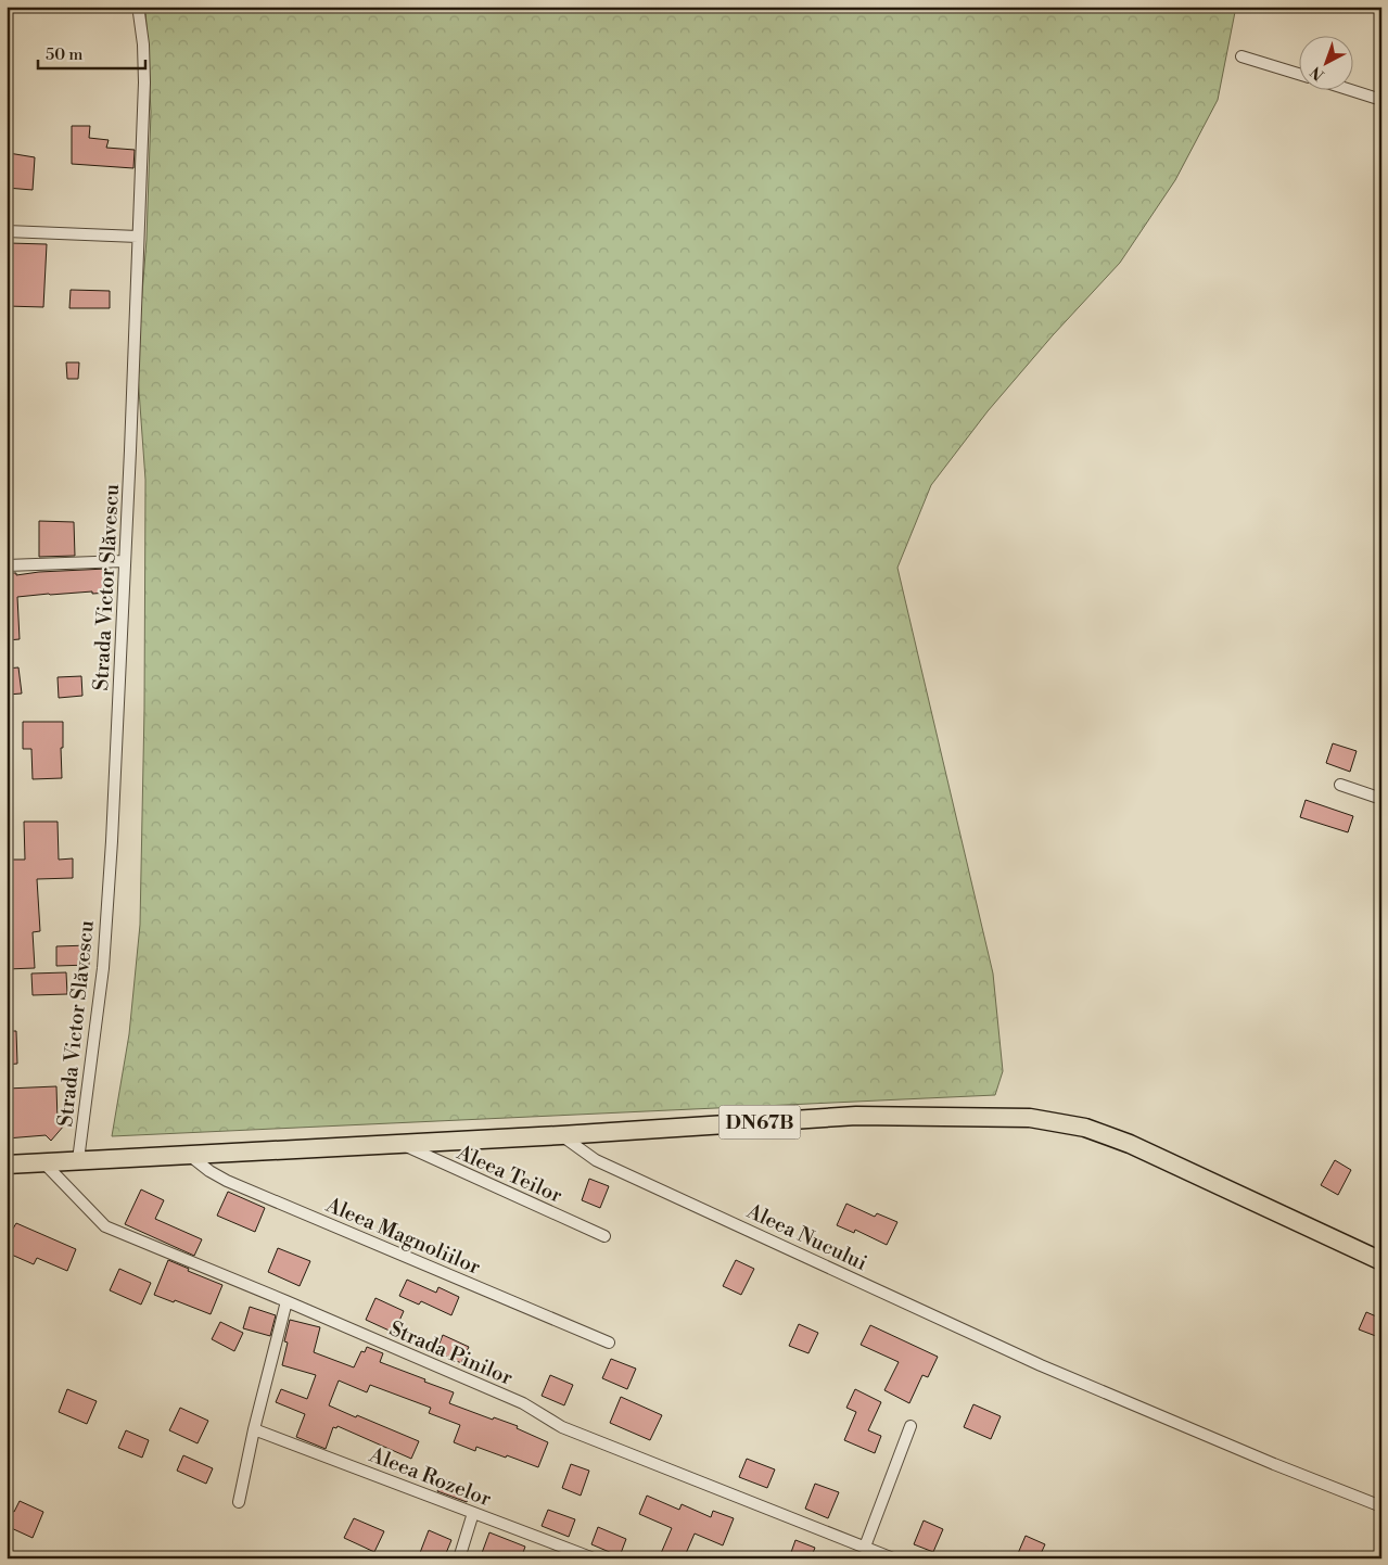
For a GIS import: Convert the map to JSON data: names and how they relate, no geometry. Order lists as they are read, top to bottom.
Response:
{
  "streets": {
    "main road": ["DN67B"],
    "street": [
      "Strada Victor Slăvescu",
      "Aleea Teilor",
      "Aleea Magnoliilor",
      "Aleea Nucului",
      "Strada Pinilor",
      "Aleea Rozelor"
    ]
  },
  "crossings": [
    ["Strada Victor Slăvescu", "DN67B"],
    ["DN67B", "Aleea Teilor"],
    ["DN67B", "Aleea Magnoliilor"],
    ["DN67B", "Aleea Nucului"],
    ["DN67B", "Strada Pinilor"]
  ],
  "scale_bar": "50 m",
  "north": "bottom left"
}
